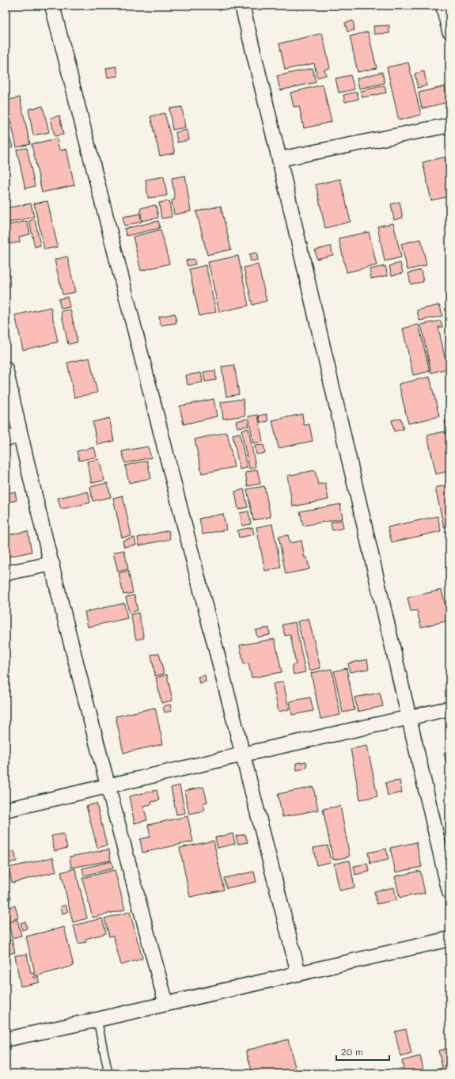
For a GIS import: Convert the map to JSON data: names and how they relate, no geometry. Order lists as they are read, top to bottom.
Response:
{
  "scale_bar": "20 m"
}
